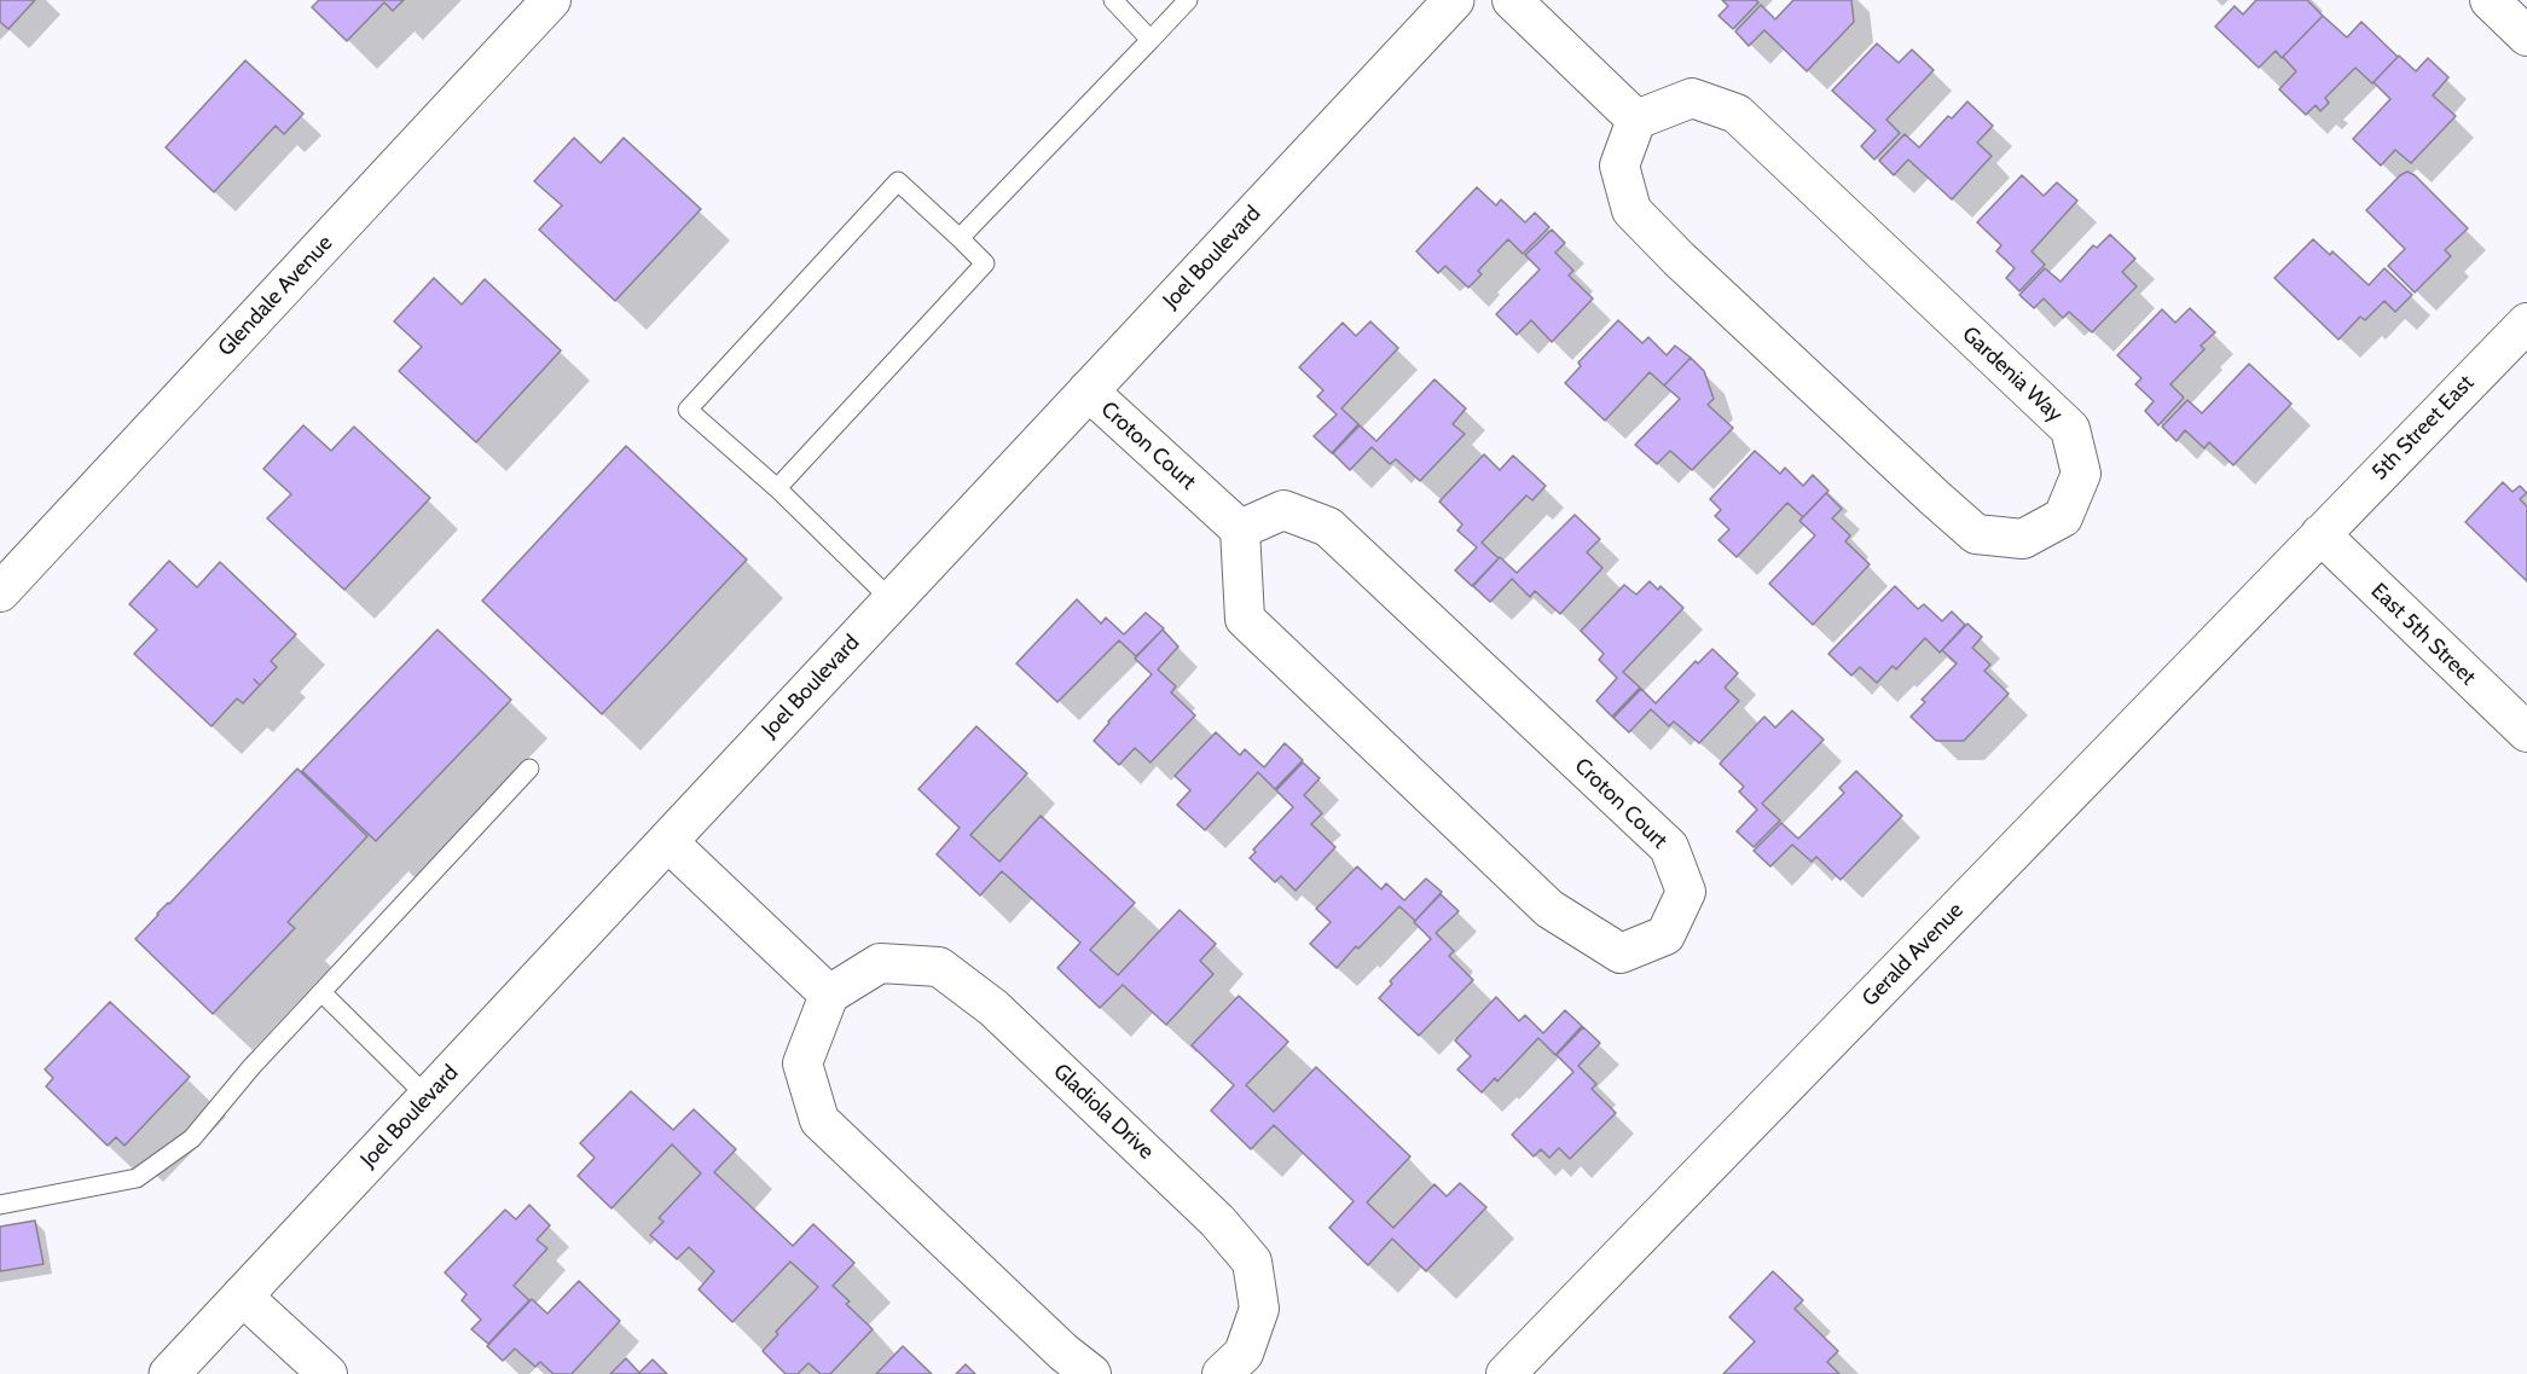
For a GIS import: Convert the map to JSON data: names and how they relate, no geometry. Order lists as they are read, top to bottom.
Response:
{
  "streets": {
    "main road": ["Joel Boulevard"],
    "street": [
      "Glendale Avenue",
      "Gardenia Way",
      "5th Street East",
      "Croton Court",
      "East 5th Street",
      "Gerald Avenue",
      "Gladiola Drive"
    ]
  },
  "crossings": [
    ["Joel Boulevard", "Croton Court"],
    ["5th Street East", "East 5th Street"],
    ["5th Street East", "Gerald Avenue"],
    ["East 5th Street", "Gerald Avenue"]
  ]
}
